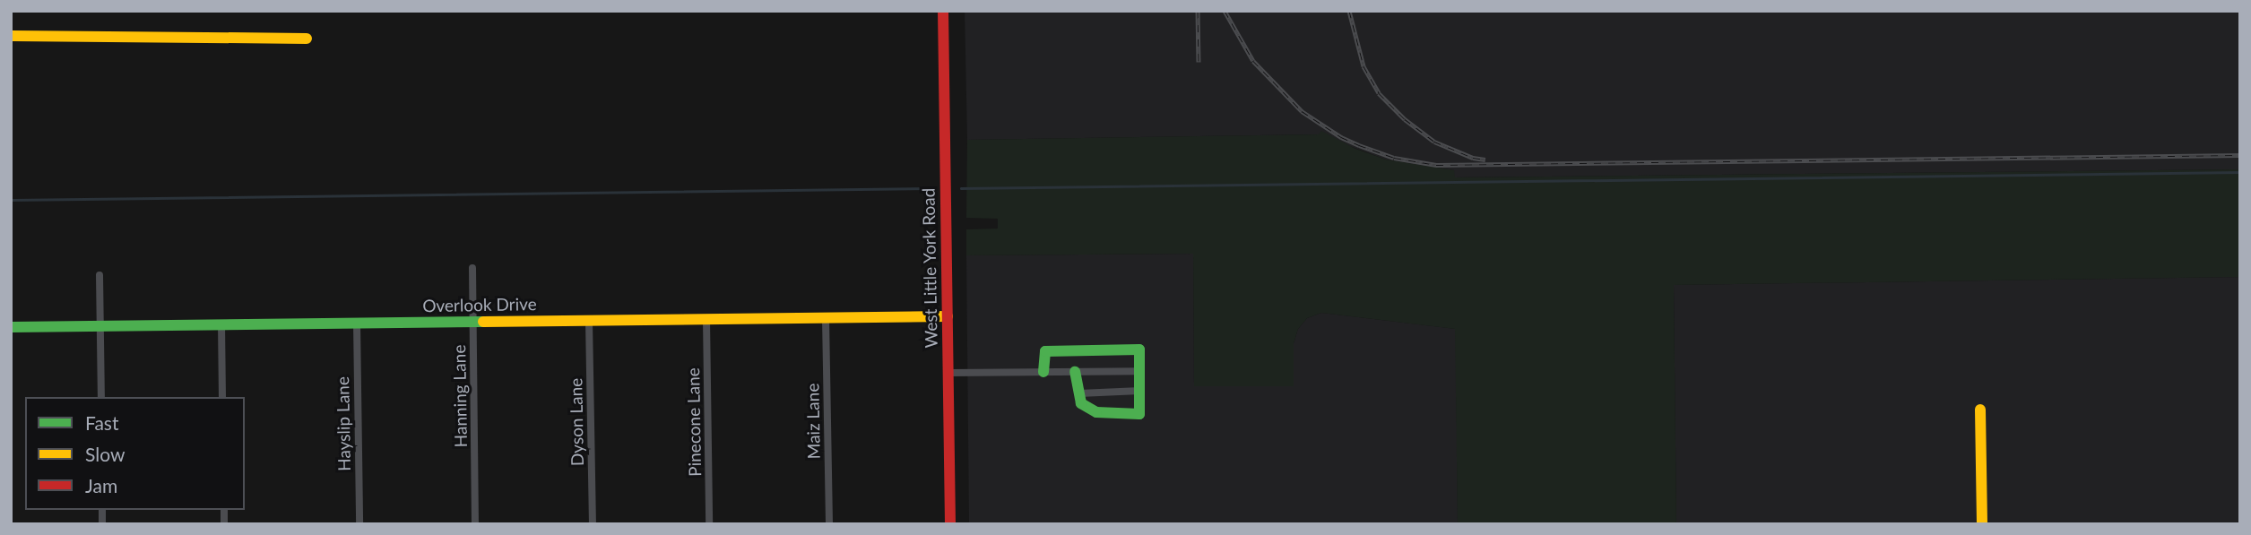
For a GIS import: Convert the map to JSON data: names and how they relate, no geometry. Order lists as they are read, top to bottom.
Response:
{
  "streets": {
    "street": [
      "West Little York Road",
      "Overlook Drive",
      "Hanning Lane",
      "Maiz Lane",
      "Dyson Lane",
      "Pinecone Lane",
      "Hayslip Lane"
    ]
  },
  "crossings": [
    ["West Little York Road", "Overlook Drive"],
    ["Overlook Drive", "Hanning Lane"],
    ["Overlook Drive", "Maiz Lane"],
    ["Overlook Drive", "Dyson Lane"],
    ["Overlook Drive", "Pinecone Lane"],
    ["Overlook Drive", "Hayslip Lane"]
  ],
  "legend": ["Fast", "Slow", "Jam"]
}
